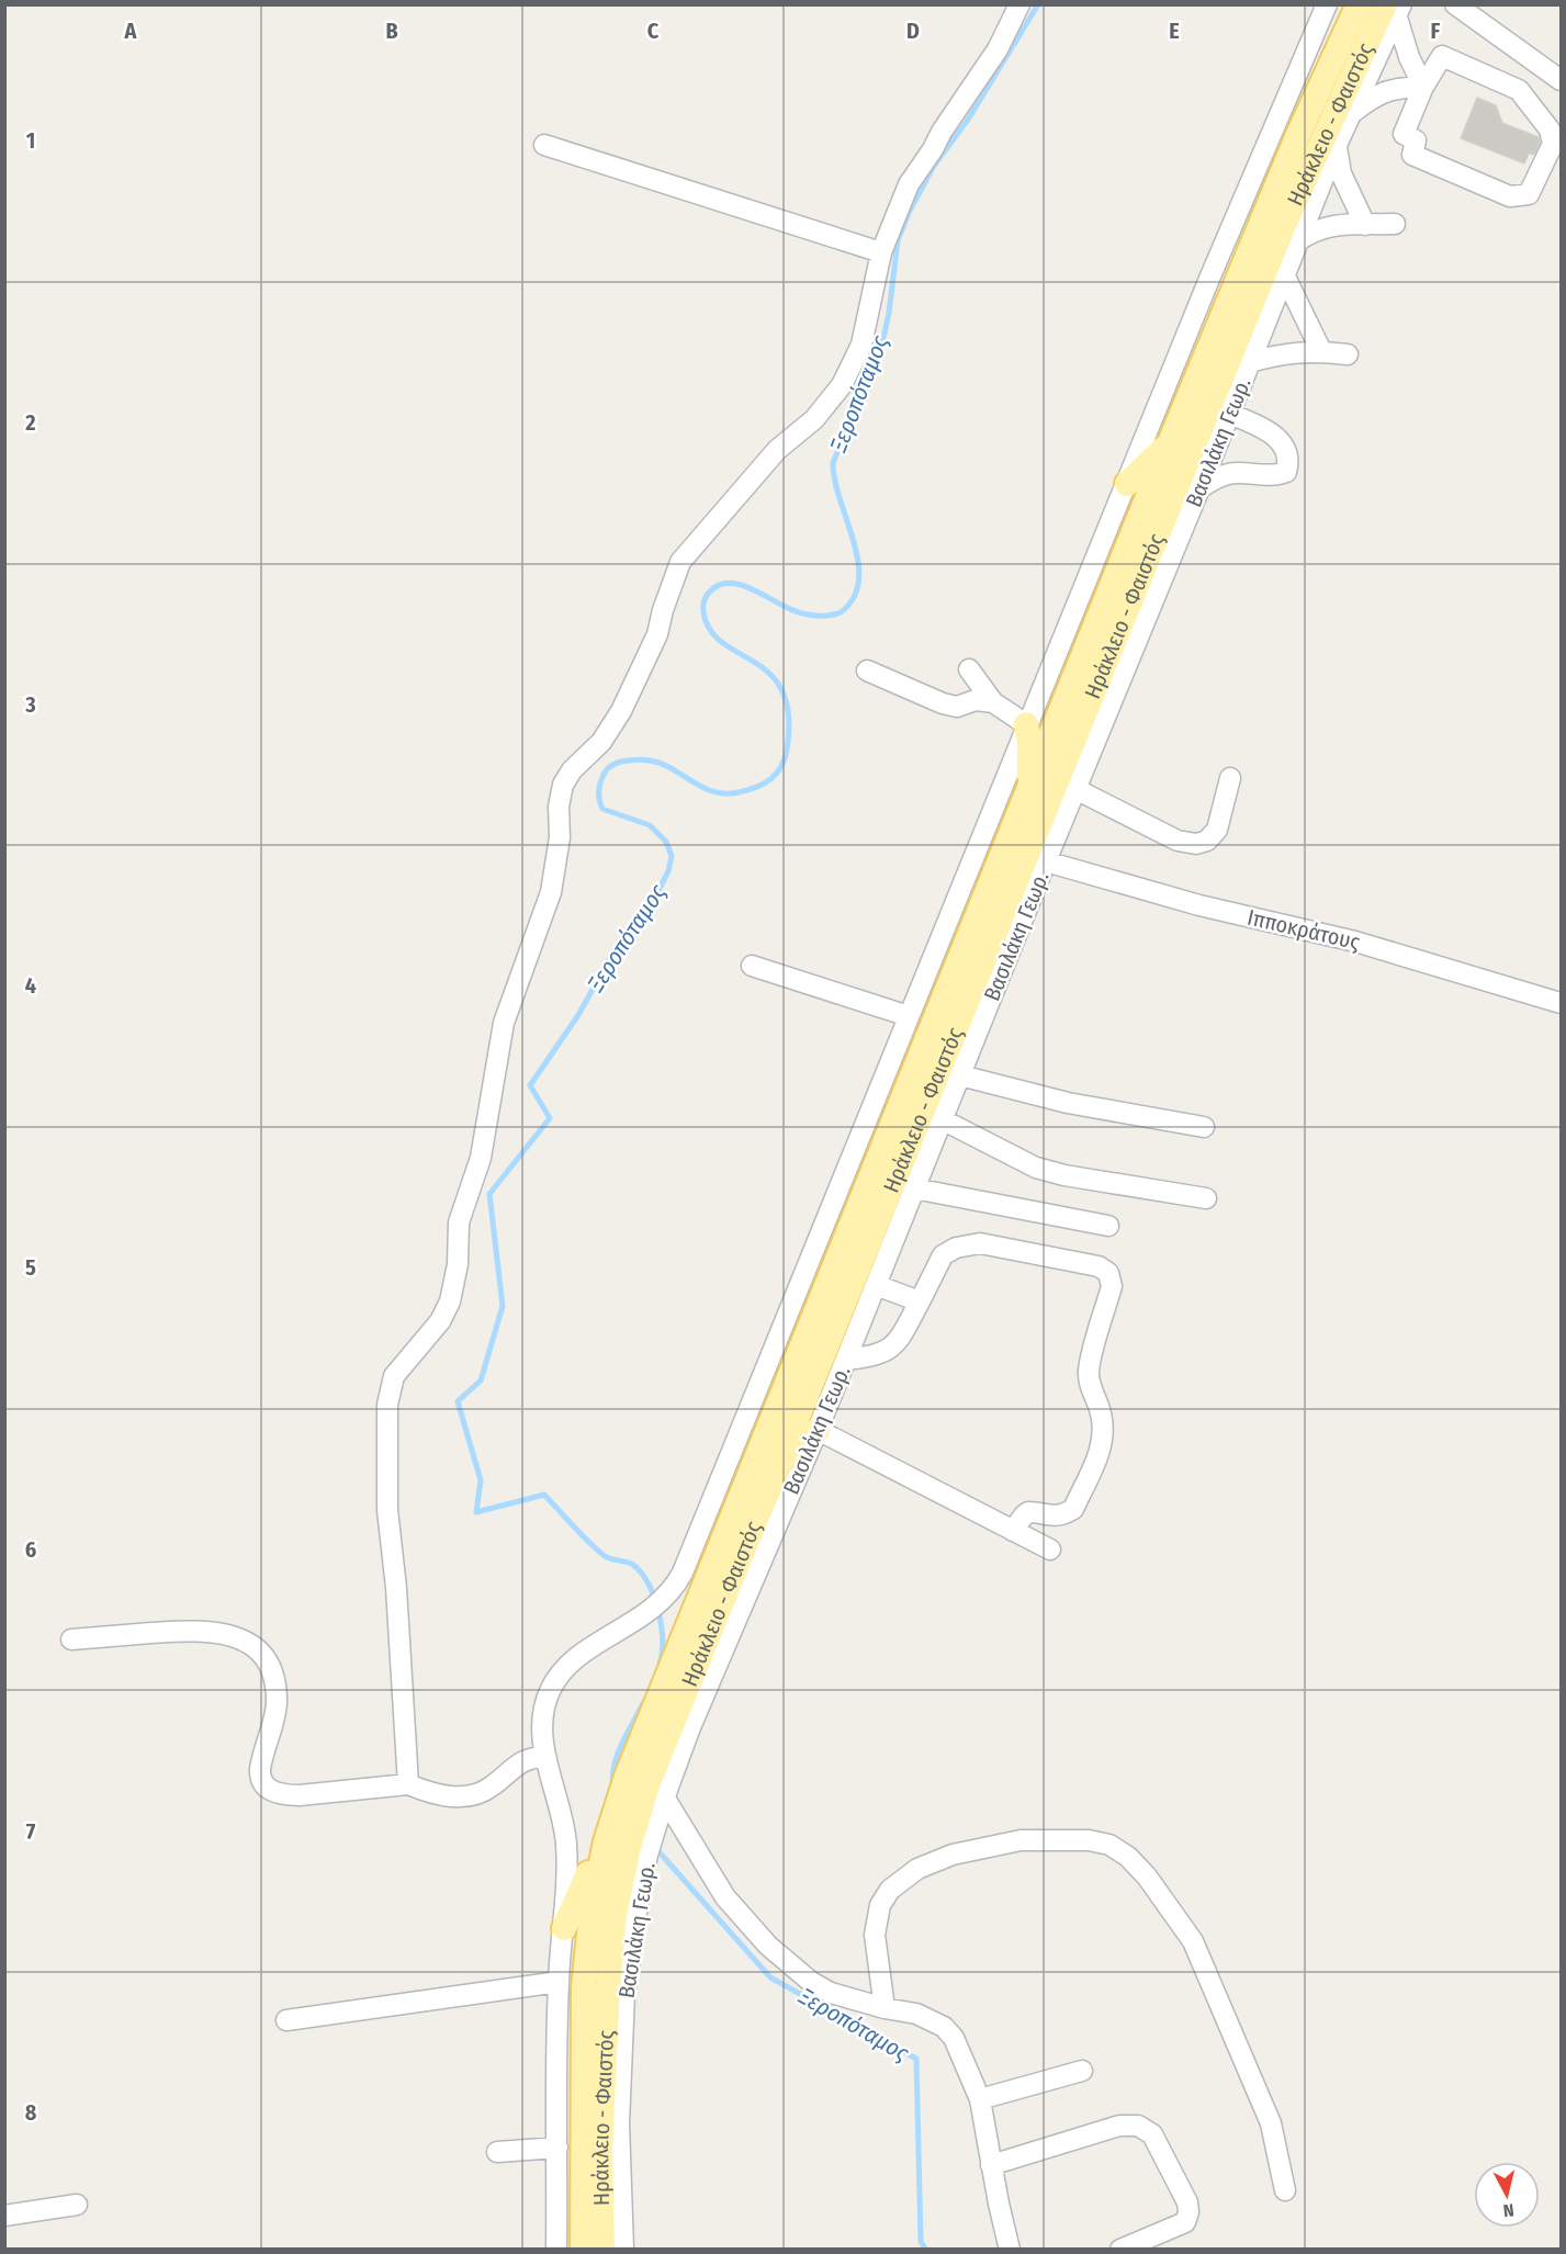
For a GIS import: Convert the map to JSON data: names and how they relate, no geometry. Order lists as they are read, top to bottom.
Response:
{
  "streets": {
    "main road": ["Ηράκλειο - Φαιστός"],
    "street": ["Βασιλάκη Γεωρ.", "Ιπποκράτους"]
  },
  "crossings": [
    ["Ηράκλειο - Φαιστός", "Βασιλάκη Γεωρ."],
    ["Βασιλάκη Γεωρ.", "Ιπποκράτους"]
  ],
  "water": ["Ξεροπόταμος"],
  "north": "bottom",
  "grid": {
    "columns": [
      "A",
      "B",
      "C",
      "D",
      "E",
      "F"
    ],
    "rows": [
      "1",
      "2",
      "3",
      "4",
      "5",
      "6",
      "7",
      "8"
    ]
  }
}
